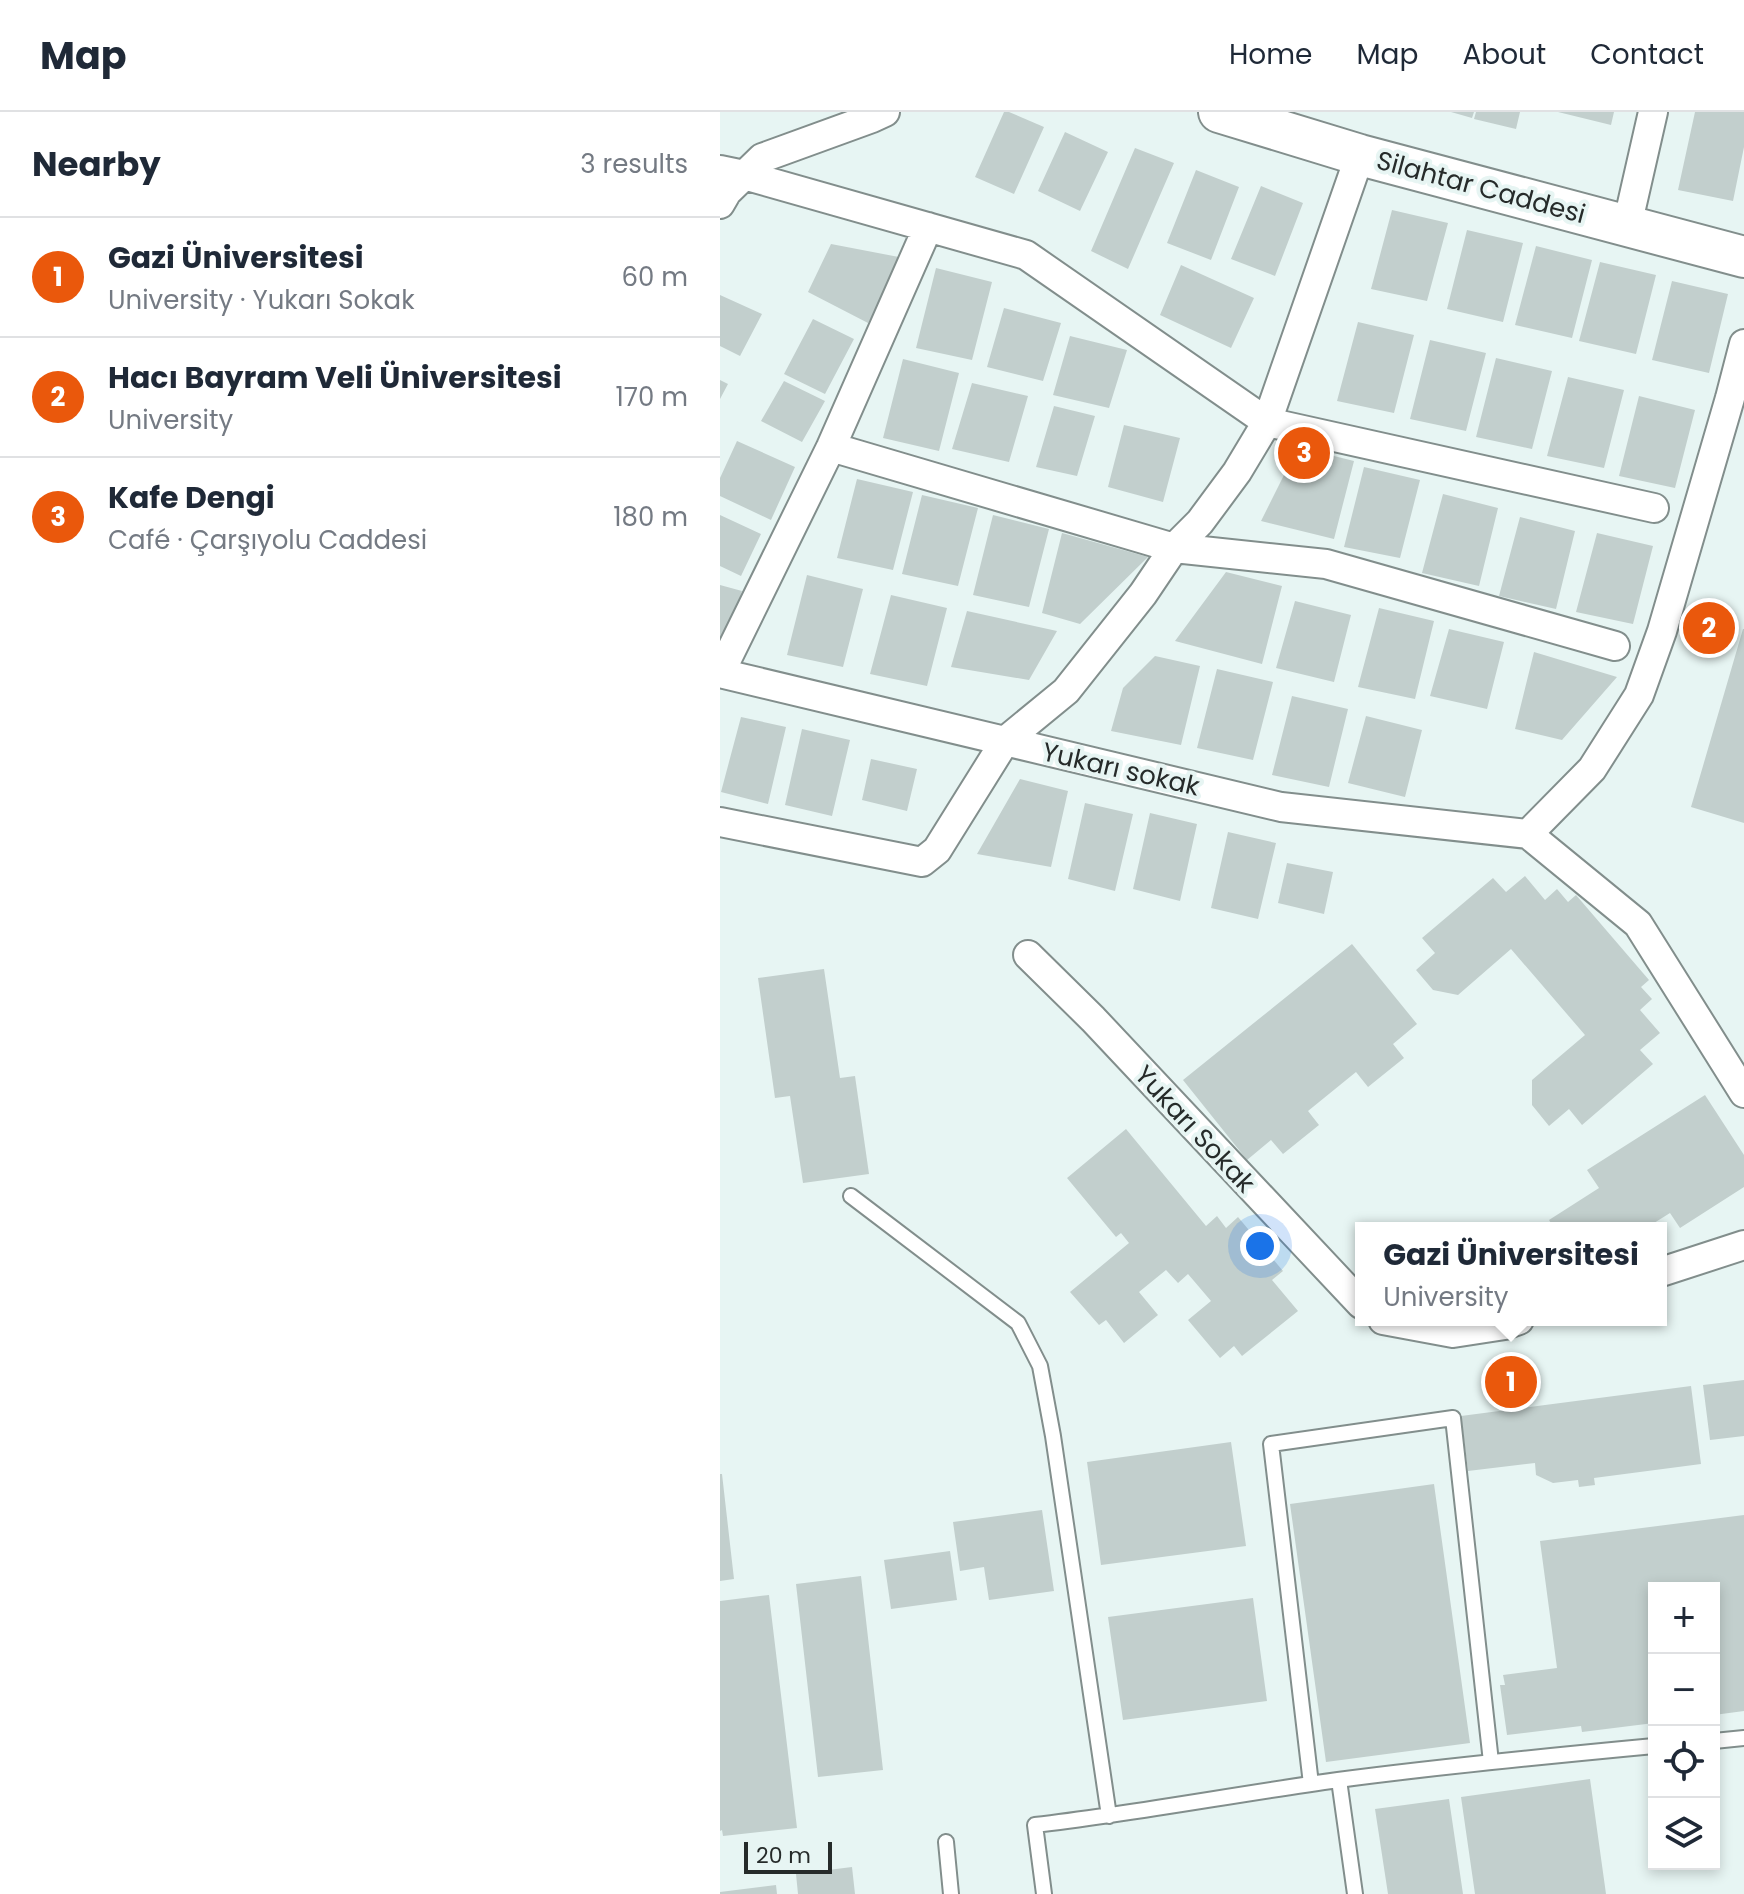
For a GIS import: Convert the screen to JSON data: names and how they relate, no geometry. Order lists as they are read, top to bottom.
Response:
{
  "streets": {
    "main road": ["Silahtar Caddesi"],
    "street": ["Yukarı sokak", "Yukarı Sokak"]
  },
  "scale_bar": "20 m",
  "page": {
    "header": "Map",
    "nav": [
      "Home",
      "Map",
      "About",
      "Contact"
    ],
    "heading": ["Nearby", "3 results"],
    "list": [
      {
        "mark": "1",
        "name": "Gazi Üniversitesi",
        "note": "University · Yukarı Sokak",
        "value": "60 m"
      },
      {
        "mark": "2",
        "name": "Hacı Bayram Veli Üniversitesi",
        "note": "University",
        "value": "170 m"
      },
      {
        "mark": "3",
        "name": "Kafe Dengi",
        "note": "Café · Çarşıyolu Caddesi",
        "value": "180 m"
      }
    ],
    "pins": ["3", "2", "1"],
    "popup": ["Gazi Üniversitesi", "University"],
    "map_buttons": ["+", "−"],
    "scale": "20 m"
  }
}
